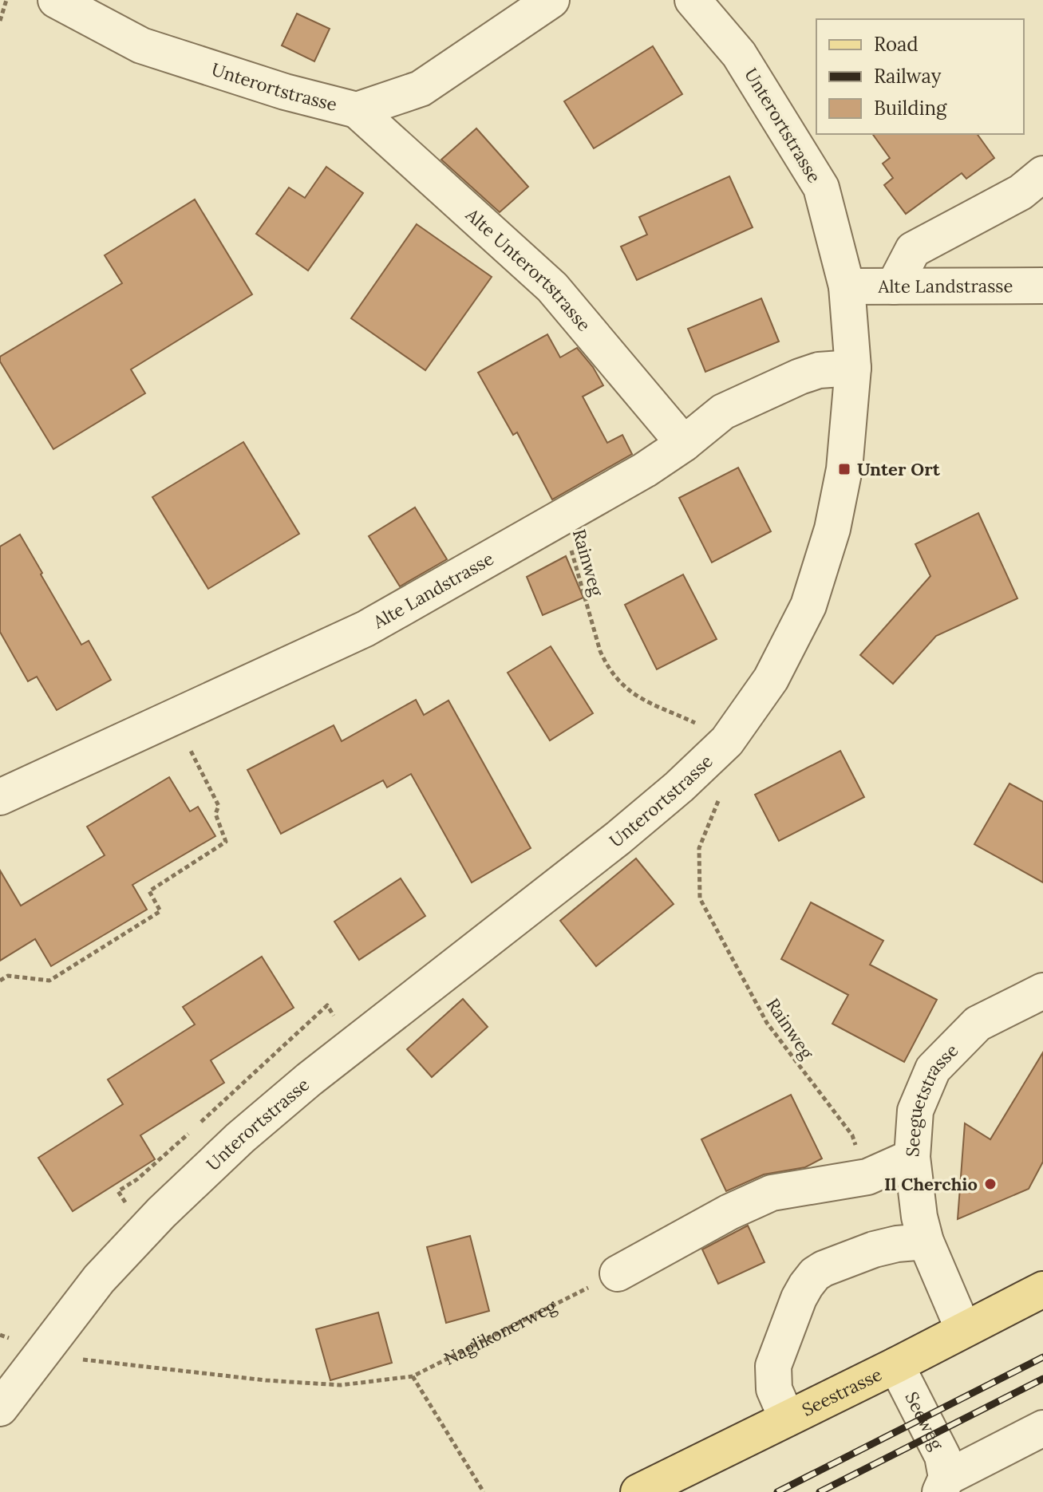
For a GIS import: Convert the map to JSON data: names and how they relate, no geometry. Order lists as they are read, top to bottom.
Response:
{
  "streets": {
    "main road": ["Seestrasse"],
    "street": [
      "Unterortstrasse",
      "Alte Unterortstrasse",
      "Alte Landstrasse",
      "Seeguetstrasse",
      "Seeweg"
    ],
    "path": ["Rainweg", "Naglikonerweg"]
  },
  "crossings": [
    ["Unterortstrasse", "Alte Unterortstrasse"],
    ["Unterortstrasse", "Alte Landstrasse"],
    ["Alte Unterortstrasse", "Alte Landstrasse"],
    ["Alte Landstrasse", "Rainweg"],
    ["Seeguetstrasse", "Seestrasse"],
    ["Seestrasse", "Seeweg"]
  ],
  "places": {
    "transit": ["Unter Ort"],
    "other": ["Il Cherchio"]
  },
  "legend": ["Road", "Railway", "Building"]
}
